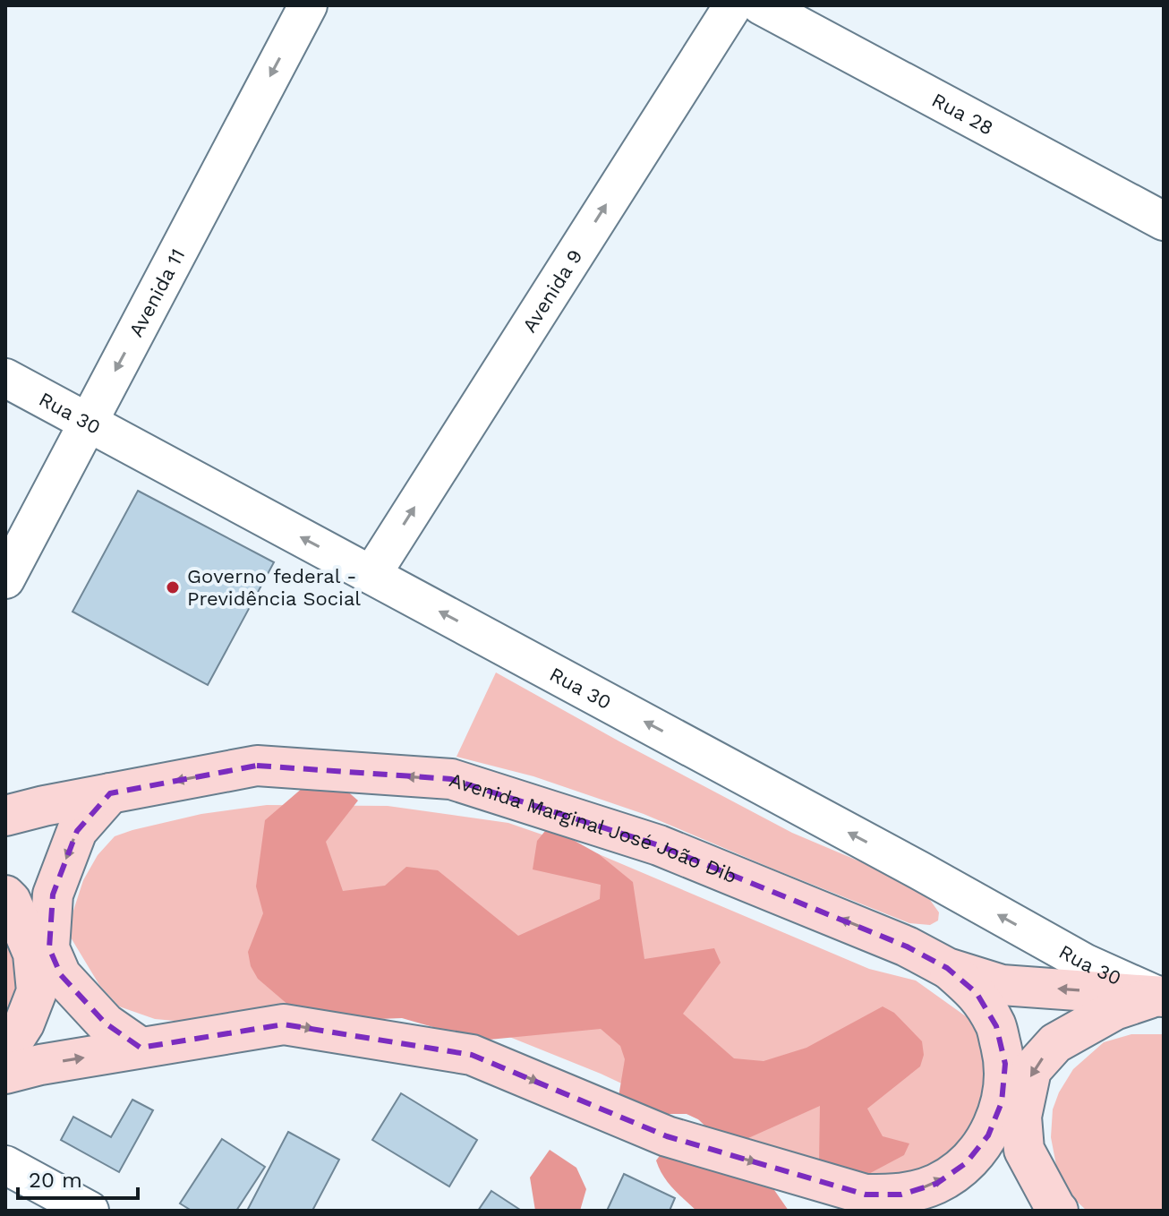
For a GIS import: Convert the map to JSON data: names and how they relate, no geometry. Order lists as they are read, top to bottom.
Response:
{
  "streets": {
    "main road": ["Avenida Marginal José João Dib"],
    "street": [
      "Rua 28",
      "Avenida 9",
      "Avenida 11",
      "Rua 30"
    ]
  },
  "crossings": [
    ["Avenida 9", "Rua 30"],
    ["Avenida 11", "Rua 30"],
    ["Rua 30", "Avenida Marginal José João Dib"]
  ],
  "one_way": ["Avenida 9", "Avenida 11", "Rua 30"],
  "places": ["Governo federal - Previdência Social"],
  "scale_bar": "20 m"
}
